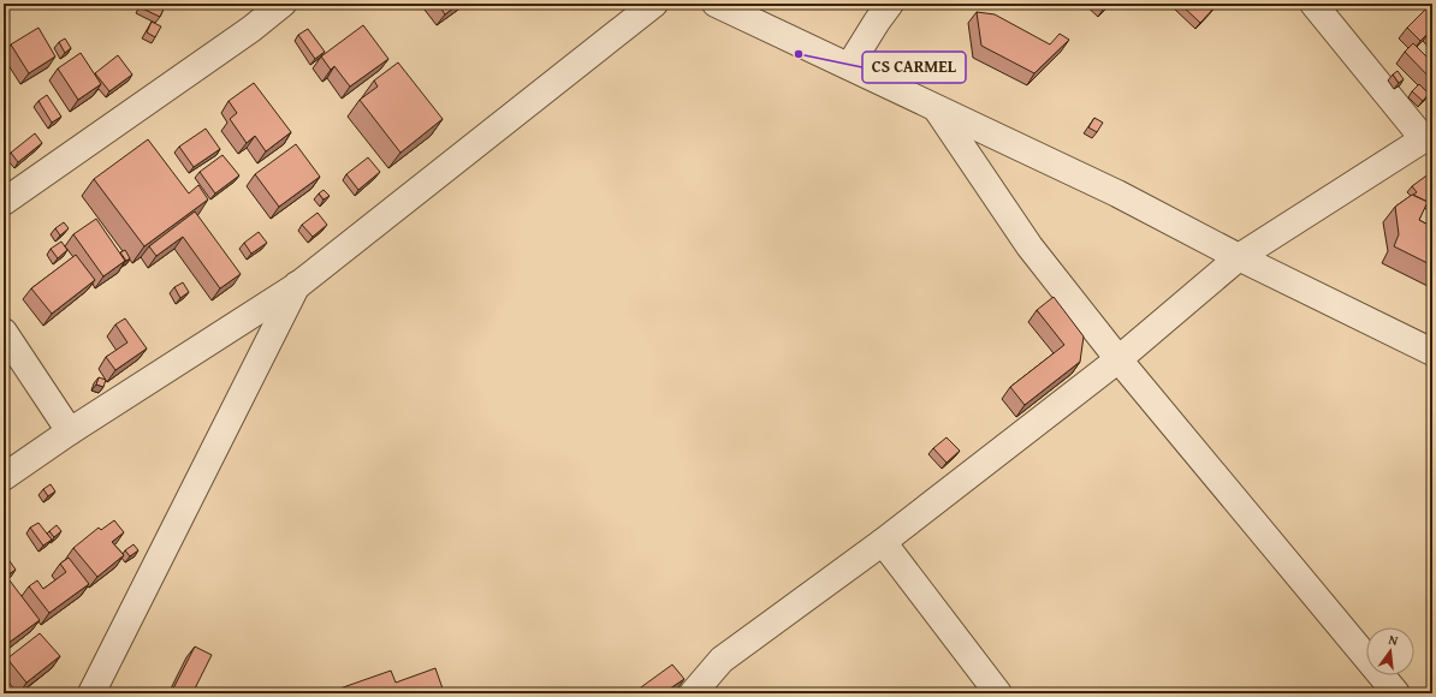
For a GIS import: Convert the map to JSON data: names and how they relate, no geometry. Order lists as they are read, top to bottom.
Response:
{
  "places": ["CS CARMEL"],
  "north": "top"
}
